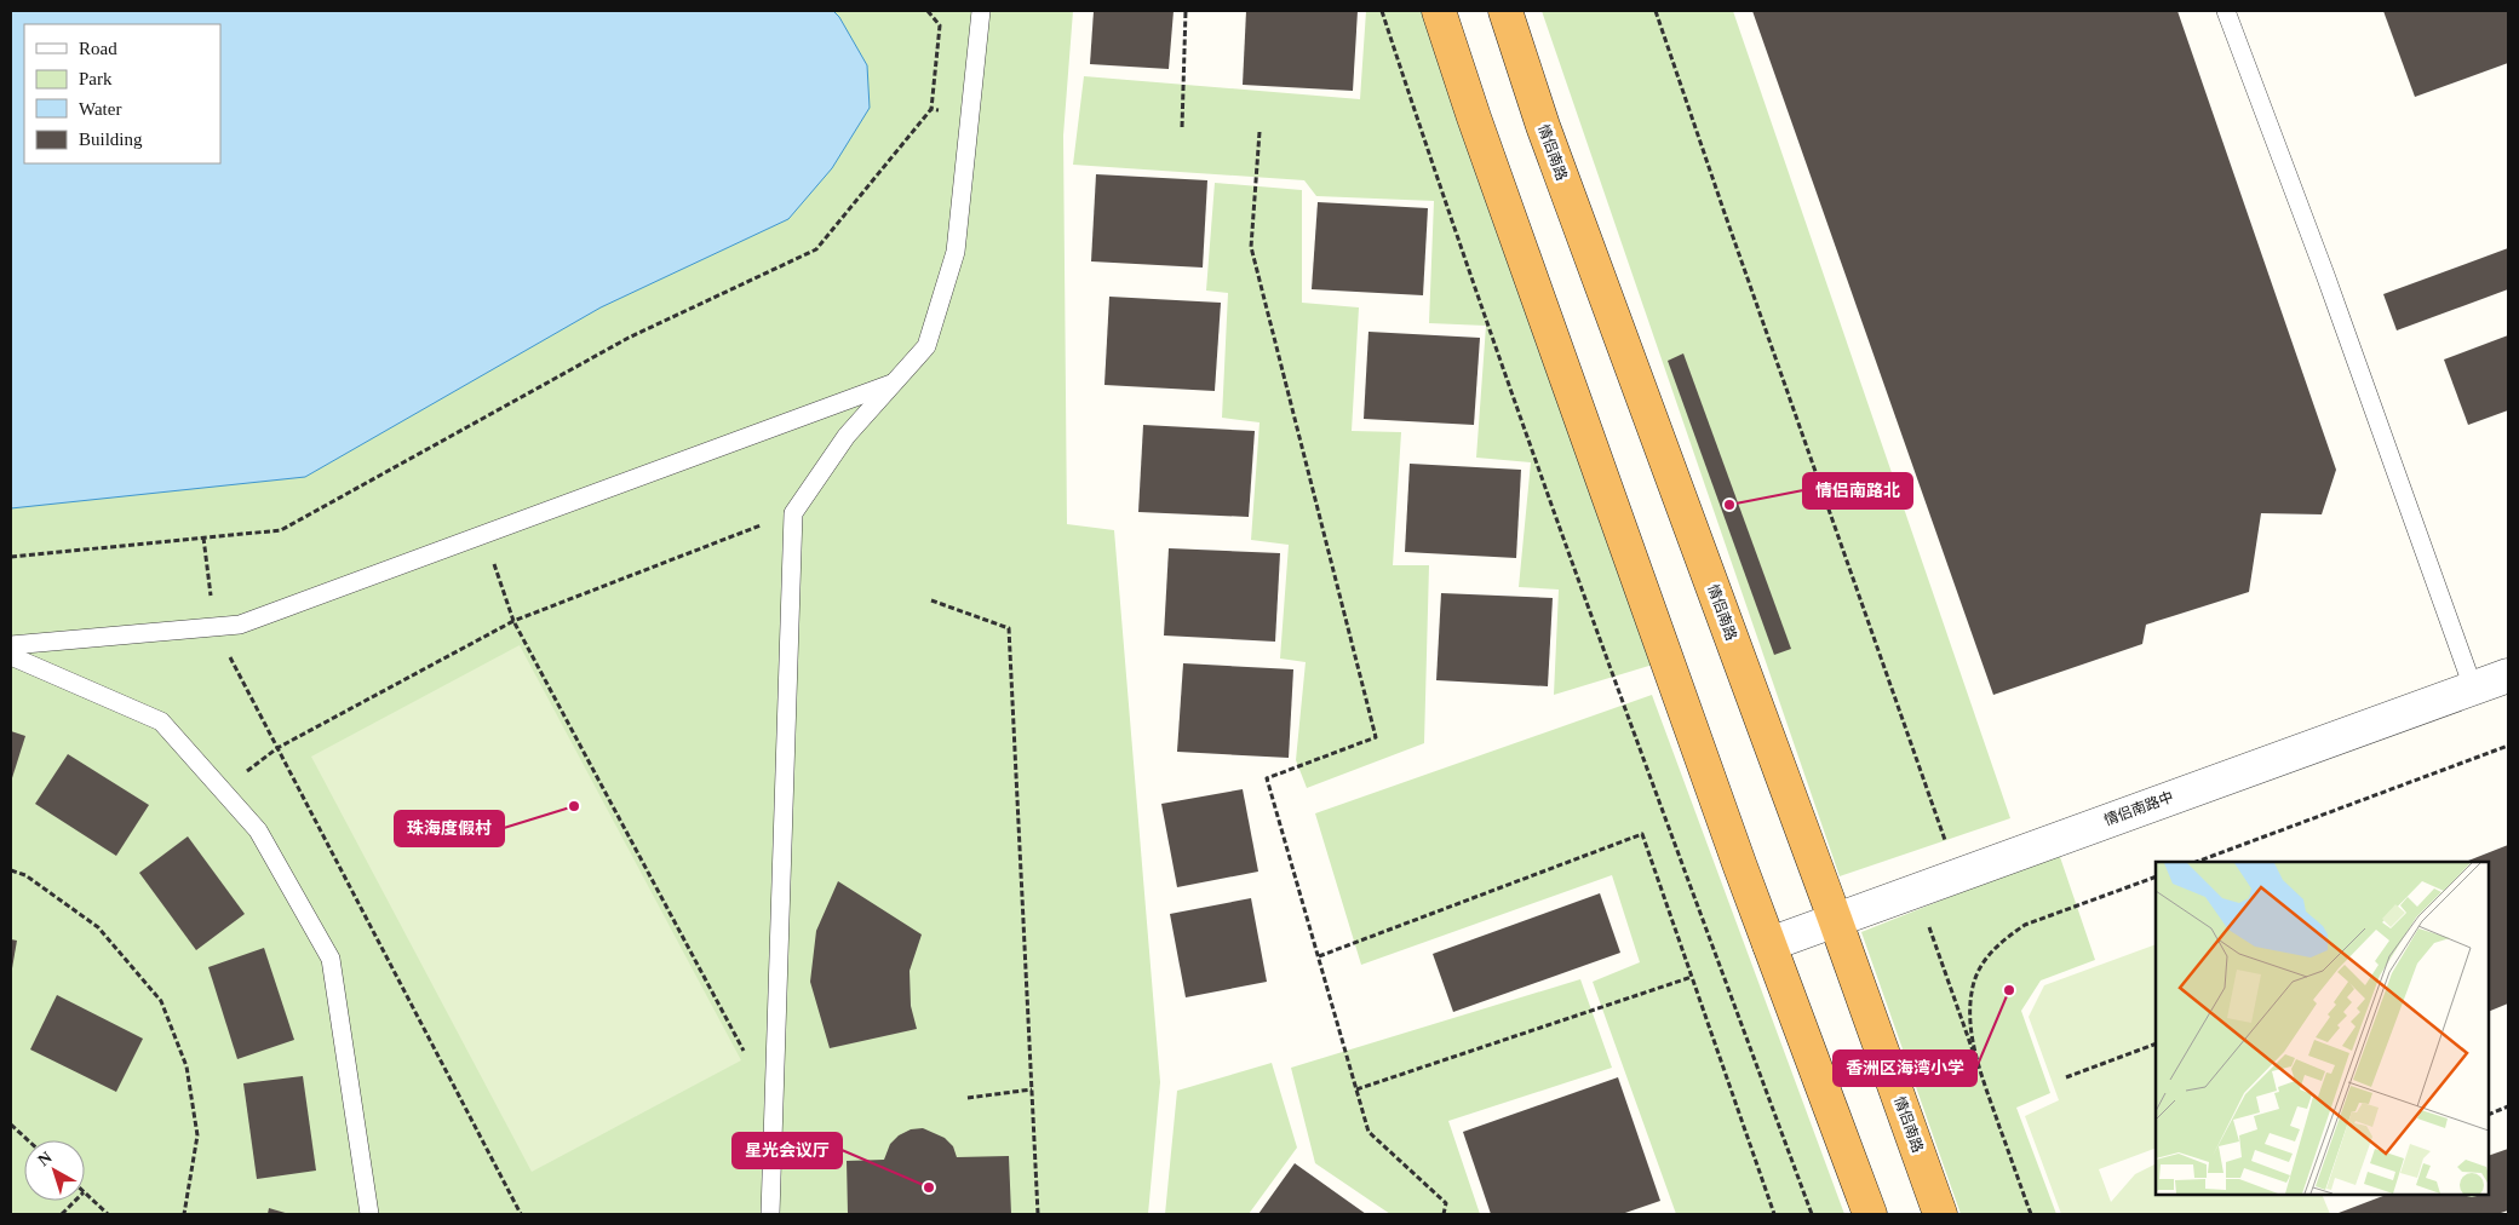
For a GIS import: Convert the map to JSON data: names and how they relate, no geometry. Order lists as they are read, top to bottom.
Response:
{
  "streets": {
    "highway": ["情侣南路"],
    "street": ["情侣南路中"]
  },
  "crossings": [
    ["情侣南路", "情侣南路中"]
  ],
  "places": [
    "情侣南路北",
    "珠海度假村",
    "香洲区海湾小学",
    "星光会议厅"
  ],
  "legend": [
    "Road",
    "Park",
    "Water",
    "Building"
  ],
  "north": "top left"
}
